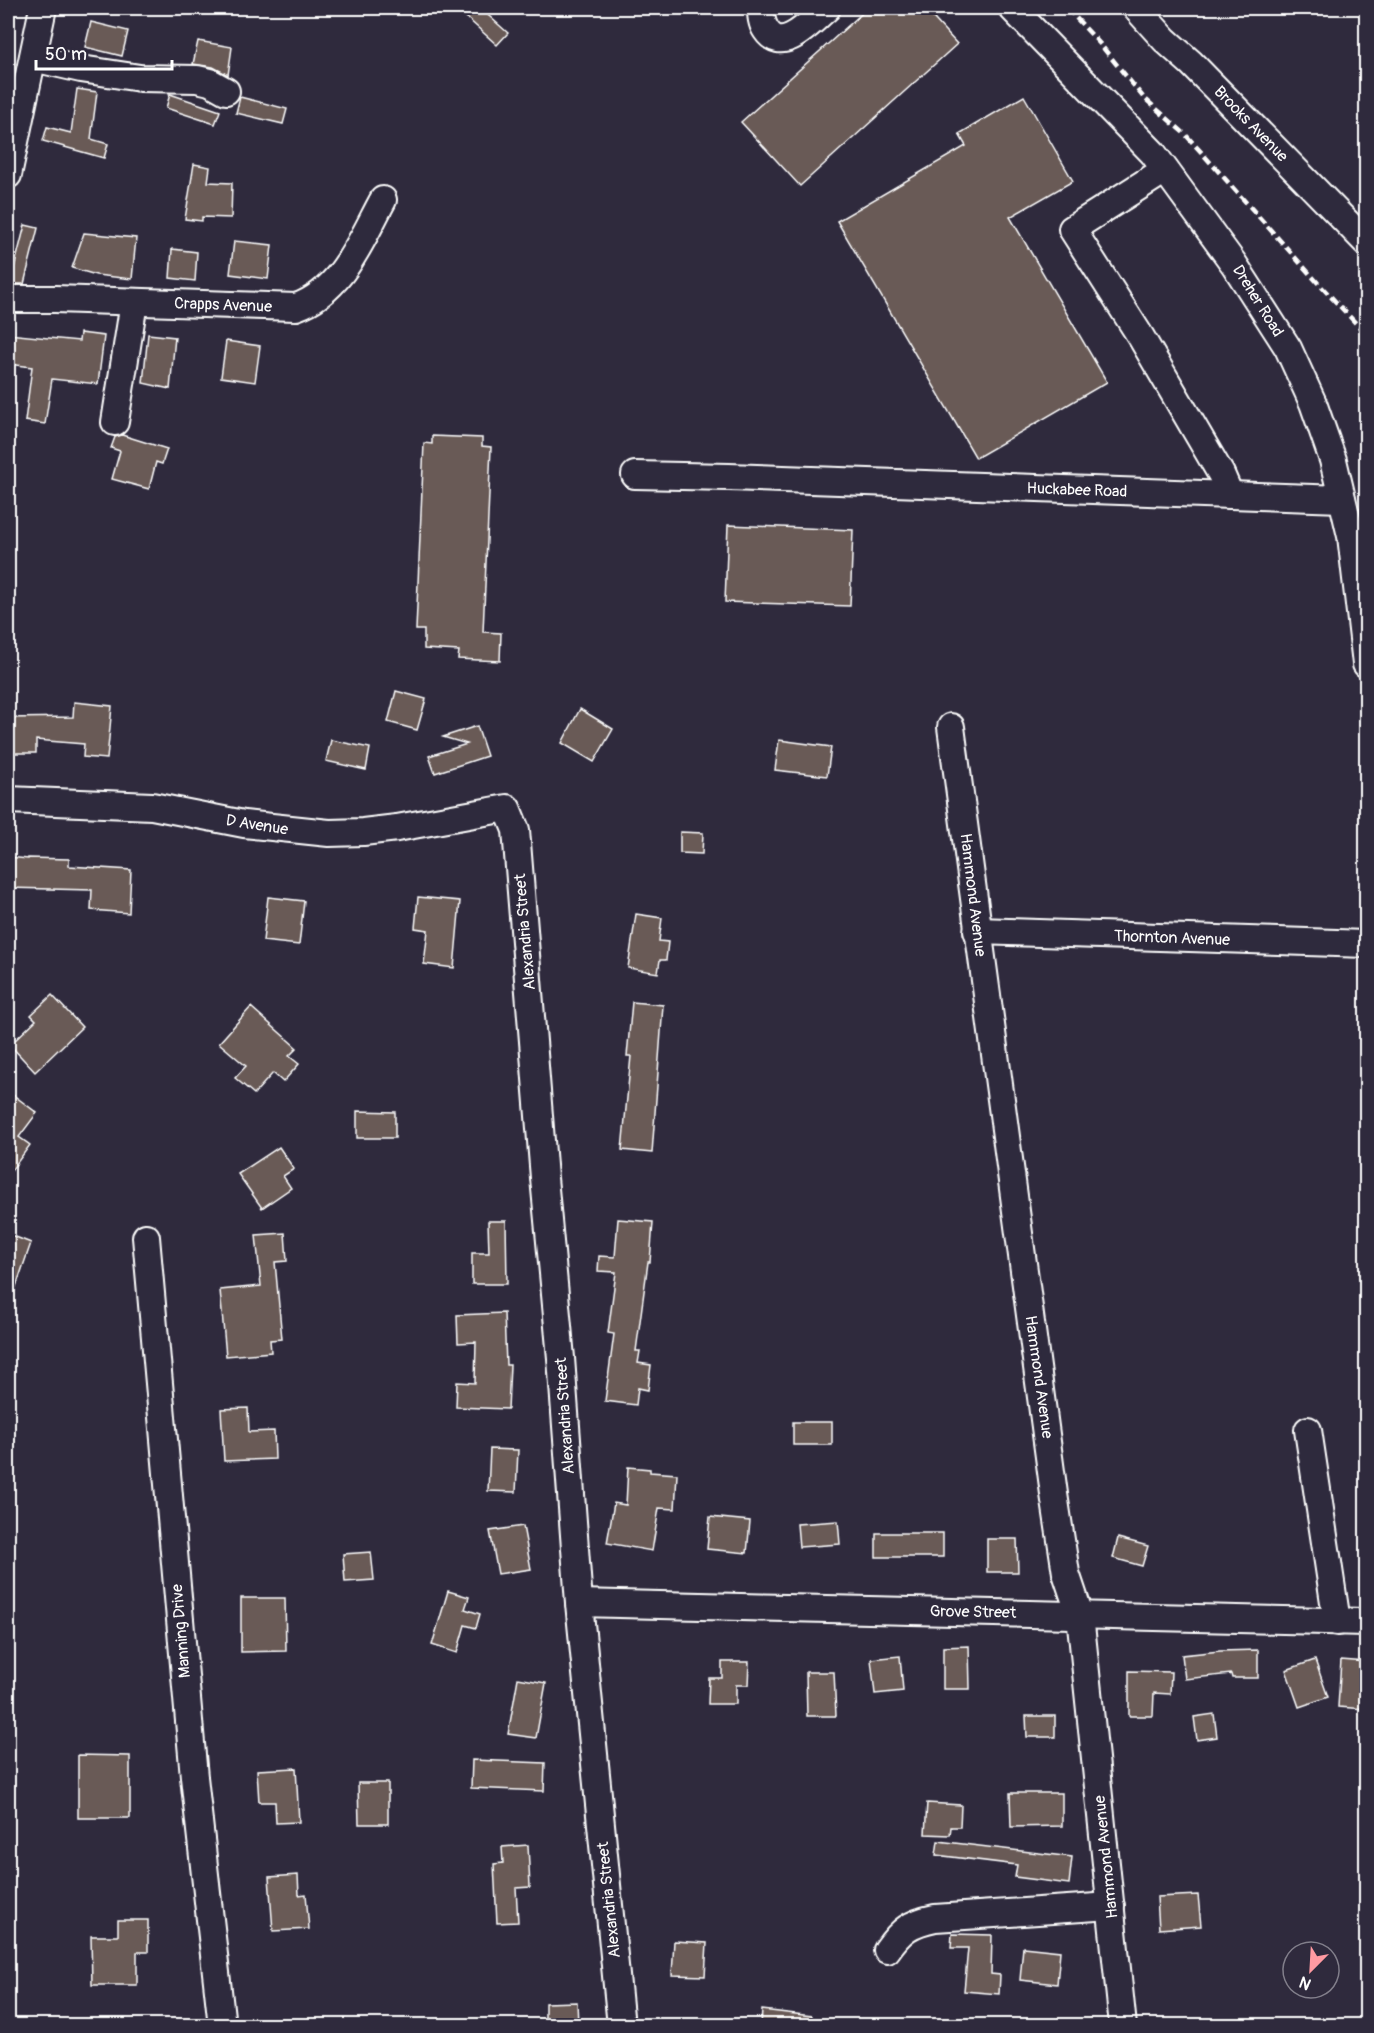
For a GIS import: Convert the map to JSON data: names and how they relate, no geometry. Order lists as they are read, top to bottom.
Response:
{
  "streets": {
    "street": [
      "Brooks Avenue",
      "Dreher Road",
      "Crapps Avenue",
      "Huckabee Road",
      "D Avenue",
      "Hammond Avenue",
      "Alexandria Street",
      "Thornton Avenue",
      "Grove Street",
      "Manning Drive"
    ]
  },
  "crossings": [
    ["Dreher Road", "Huckabee Road"],
    ["D Avenue", "Alexandria Street"],
    ["Hammond Avenue", "Thornton Avenue"],
    ["Hammond Avenue", "Grove Street"],
    ["Alexandria Street", "Grove Street"]
  ],
  "scale_bar": "50 m",
  "north": "bottom left"
}
